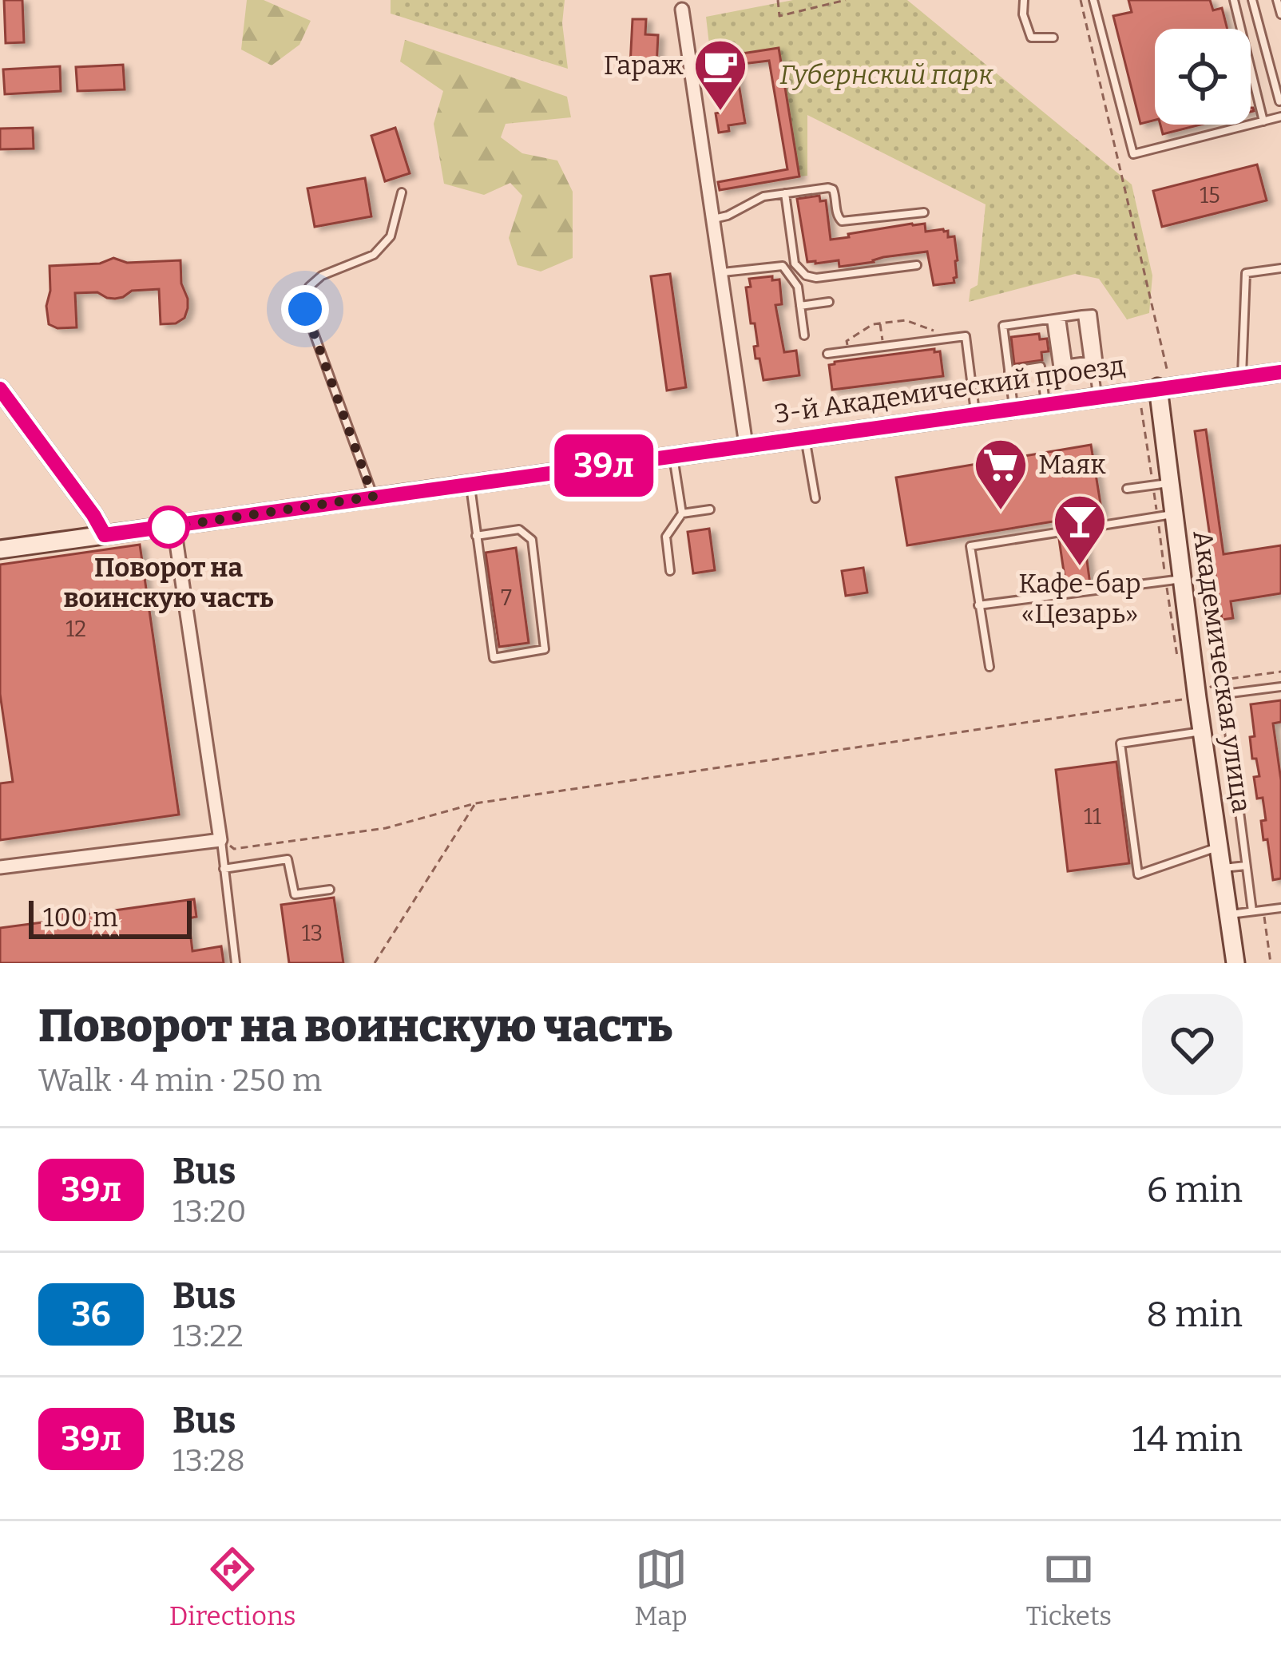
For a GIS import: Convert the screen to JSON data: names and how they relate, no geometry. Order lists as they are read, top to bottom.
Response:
{
  "streets": {
    "street": ["3-й Академический проезд", "Академическая улица"]
  },
  "crossings": [
    ["3-й Академический проезд", "Академическая улица"]
  ],
  "parks": ["Губернский парк"],
  "places": {
    "cafe": ["Гараж"],
    "supermarket": ["Маяк"],
    "other": ["Поворот на воинскую часть"],
    "bar": ["Кафе-бар «Цезарь»"]
  },
  "lines": ["bus line 39л"],
  "house_numbers": [
    "15",
    "7",
    "12",
    "11",
    "13"
  ],
  "scale_bar": "100 m",
  "page": {
    "on_map": "39л",
    "scale": "100 m",
    "heading": ["Поворот на воинскую часть", "Walk · 4 min · 250 m"],
    "list": [
      {
        "mark": "39л",
        "name": "Bus",
        "note": "13:20",
        "value": "6 min"
      },
      {
        "mark": "36",
        "name": "Bus",
        "note": "13:22",
        "value": "8 min"
      },
      {
        "mark": "39л",
        "name": "Bus",
        "note": "13:28",
        "value": "14 min"
      }
    ],
    "tabs": ["Directions", "Map", "Tickets"]
  }
}
